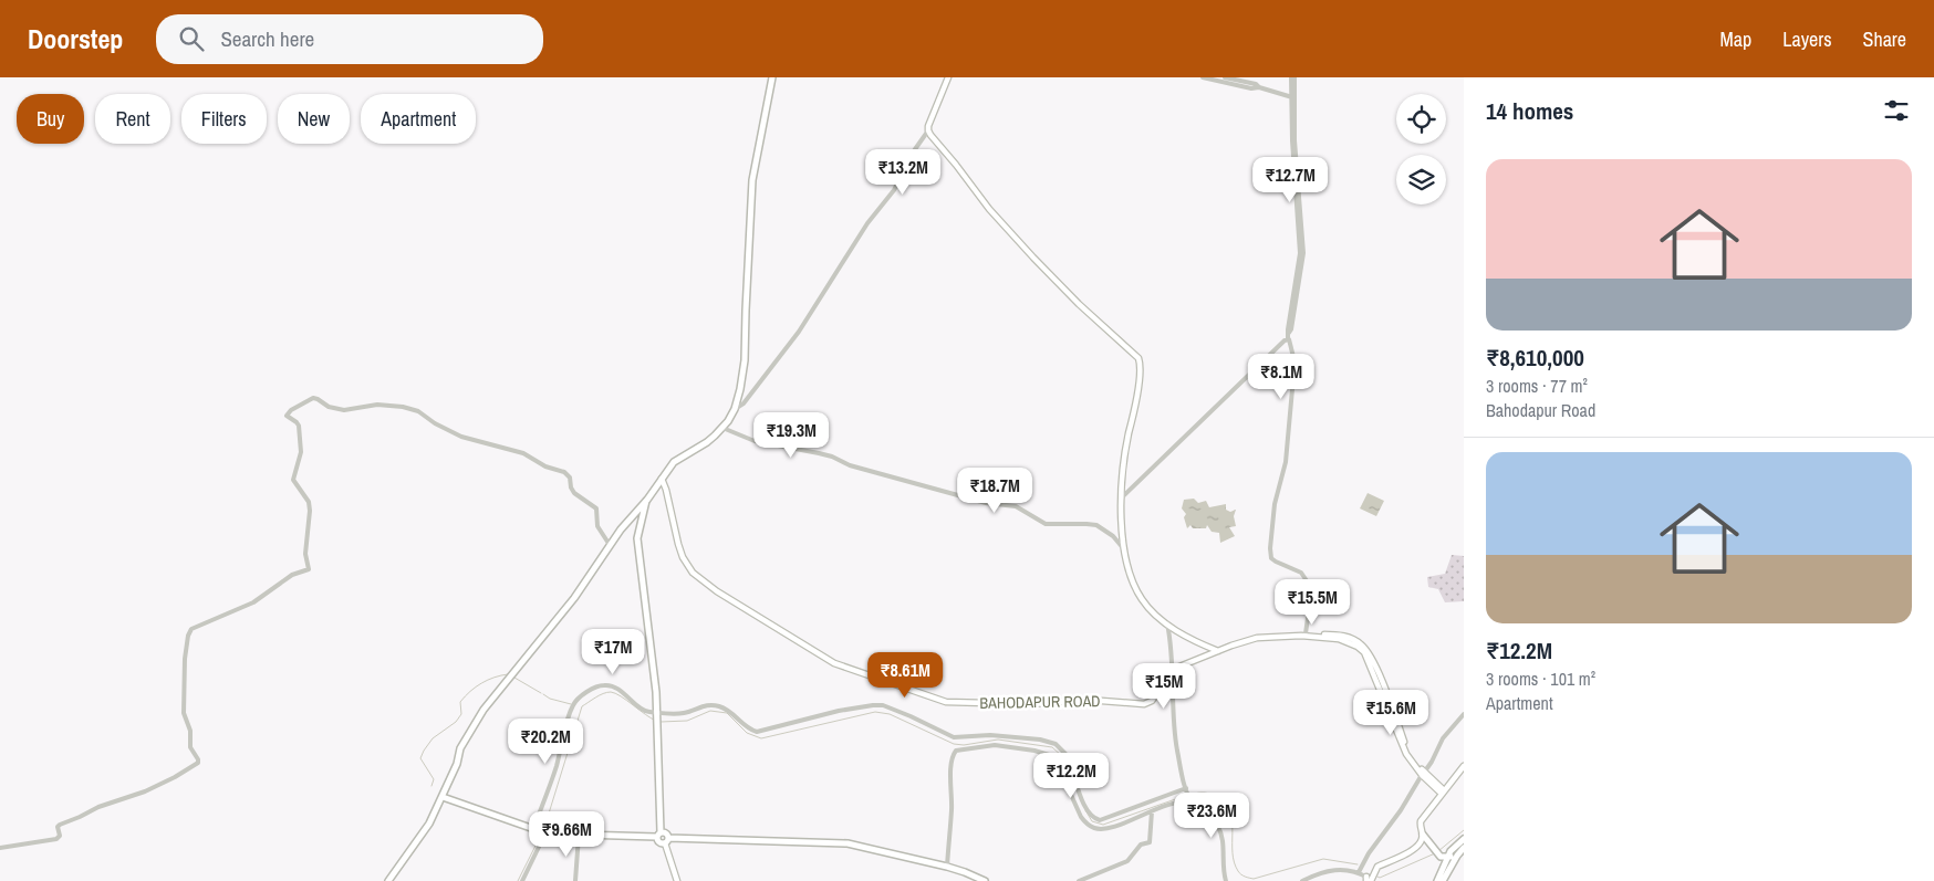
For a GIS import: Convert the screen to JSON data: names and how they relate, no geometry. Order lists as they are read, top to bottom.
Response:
{
  "streets": {
    "main road": ["BAHODAPUR ROAD"]
  },
  "page": {
    "header": "Doorstep",
    "search": "Search here",
    "nav": ["Map", "Layers", "Share"],
    "heading": "14 homes",
    "chip": [
      "Buy",
      "Rent",
      "Filters",
      "New",
      "Apartment"
    ],
    "list": [
      {
        "name": "₹8,610,000",
        "note": "3 rooms · 77 m² · Bahodapur Road"
      },
      {
        "name": "₹12.2M",
        "note": "3 rooms · 101 m² · Apartment"
      }
    ],
    "price": [
      "₹13.2M",
      "₹12.7M",
      "₹8.1M",
      "₹19.3M",
      "₹18.7M",
      "₹15.5M",
      "₹17M",
      "₹8.61M",
      "₹15M",
      "₹15.6M",
      "₹20.2M",
      "₹12.2M",
      "₹23.6M",
      "₹9.66M"
    ]
  }
}
